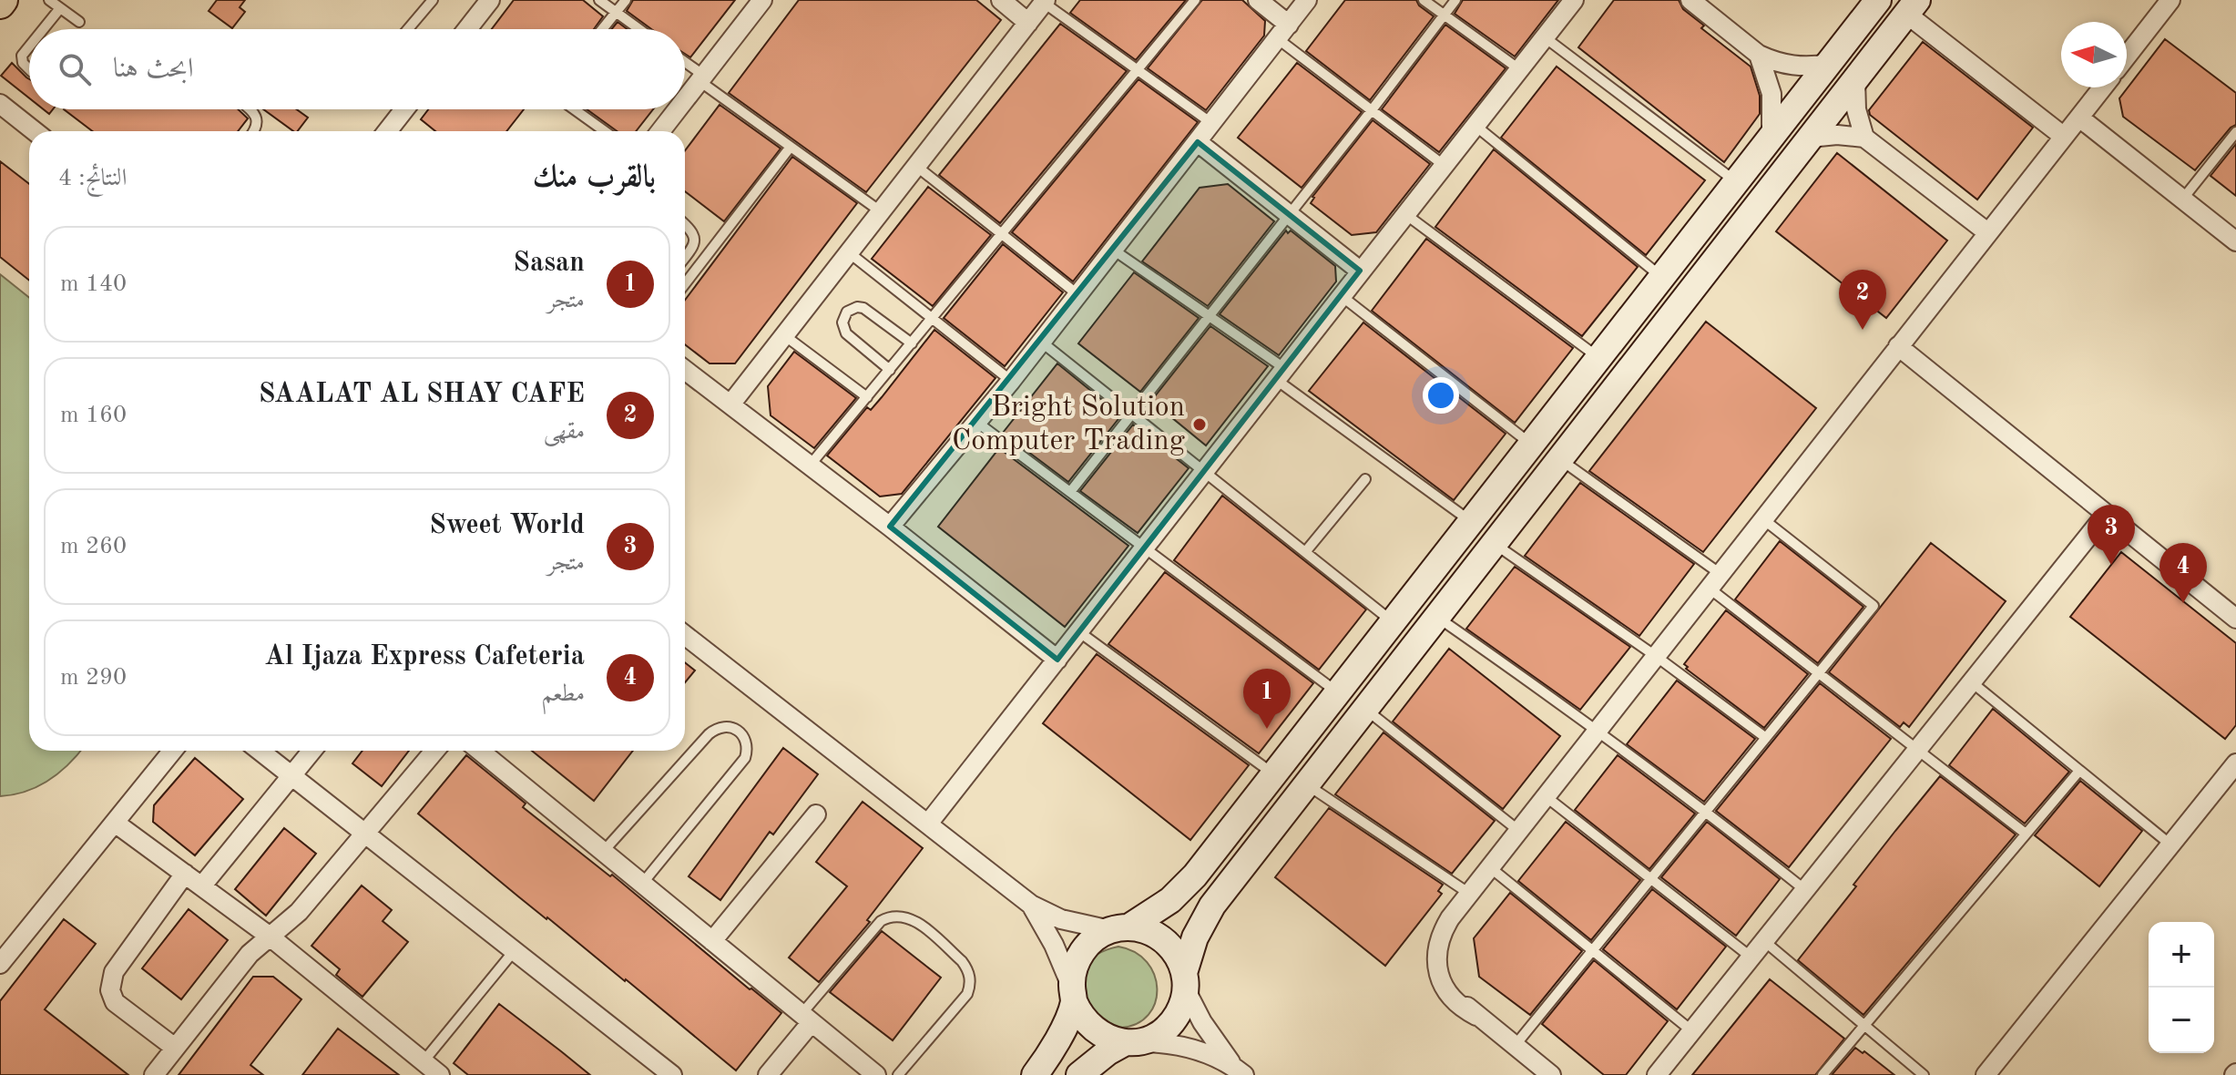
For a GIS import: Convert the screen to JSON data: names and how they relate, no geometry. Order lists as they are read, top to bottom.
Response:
{
  "places": ["Bright Solution Computer Trading"],
  "north": "left",
  "page": {
    "search": "ابحث هنا",
    "heading": ["بالقرب منك", "النتائج: 4"],
    "list": [
      {
        "mark": "1",
        "name": "Sasan",
        "note": "متجر",
        "value": "140 m"
      },
      {
        "mark": "2",
        "name": "SAALAT AL SHAY CAFE",
        "note": "مقهى",
        "value": "160 m"
      },
      {
        "mark": "3",
        "name": "Sweet World",
        "note": "متجر",
        "value": "260 m"
      },
      {
        "mark": "4",
        "name": "Al Ijaza Express Cafeteria",
        "note": "مطعم",
        "value": "290 m"
      }
    ],
    "pins": [
      "2",
      "3",
      "4",
      "1"
    ],
    "map_buttons": ["+", "−"]
  }
}
